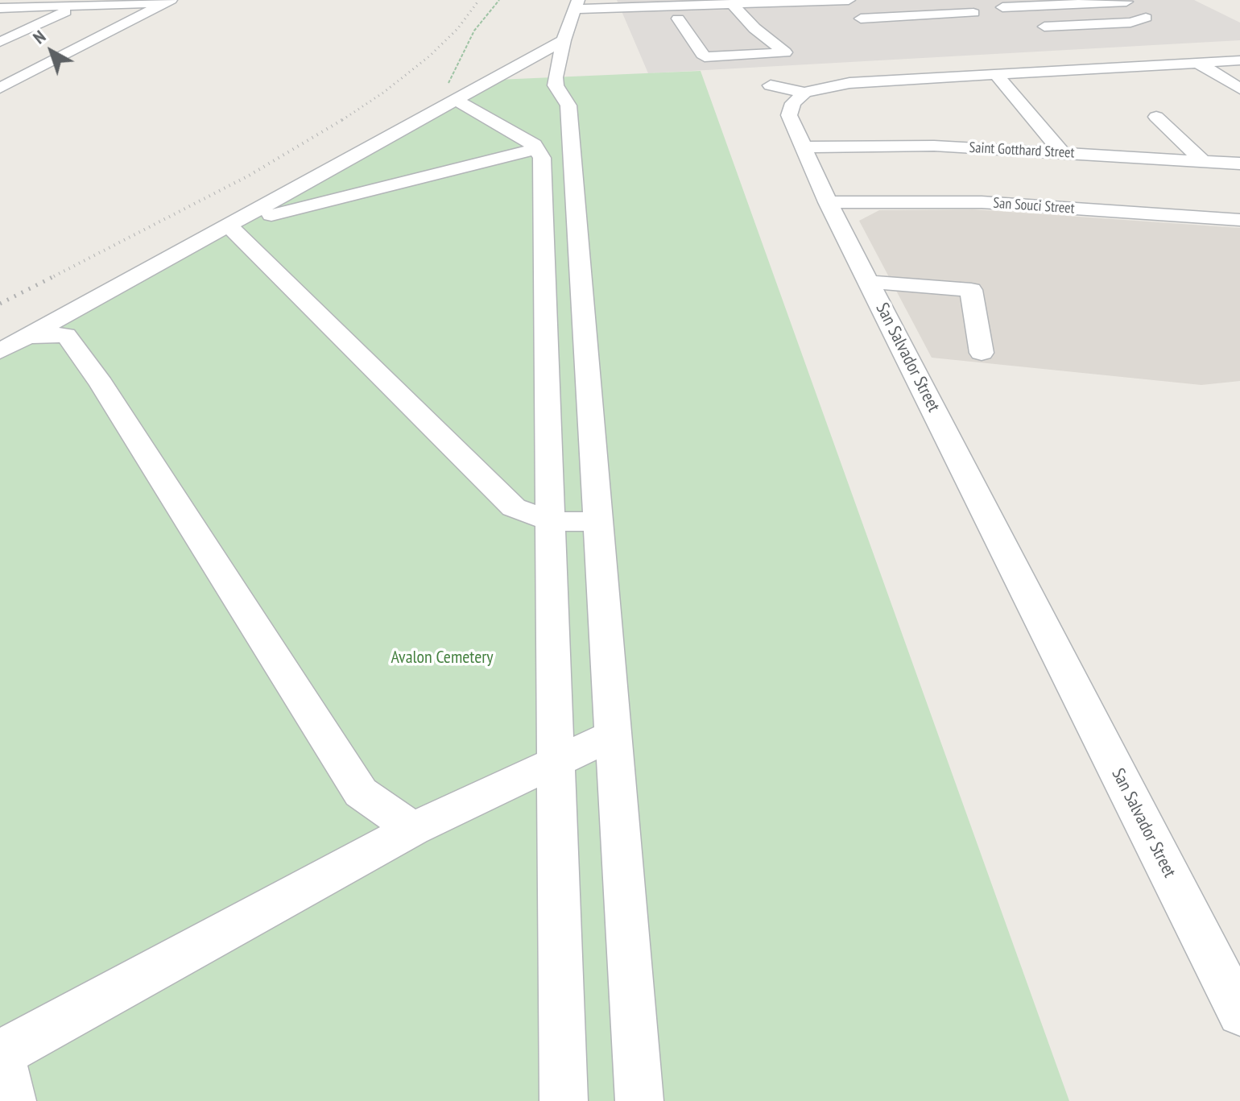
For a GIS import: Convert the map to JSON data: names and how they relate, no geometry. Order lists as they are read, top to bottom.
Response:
{
  "streets": {
    "street": ["Saint Gotthard Street", "San Souci Street", "San Salvador Street"]
  },
  "crossings": [
    ["Saint Gotthard Street", "San Salvador Street"],
    ["San Souci Street", "San Salvador Street"]
  ],
  "parks": ["Avalon Cemetery"],
  "north": "top left"
}
